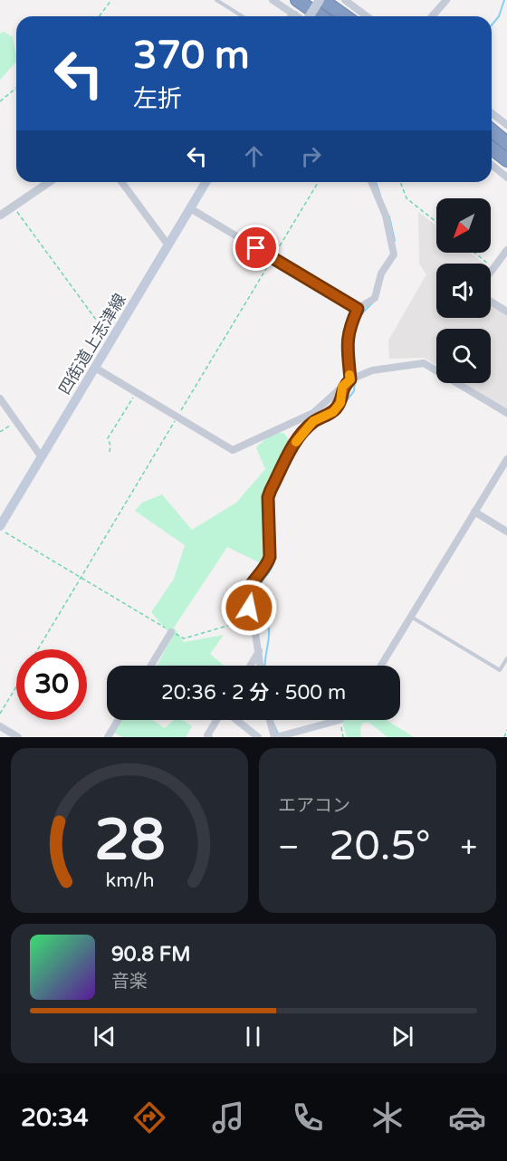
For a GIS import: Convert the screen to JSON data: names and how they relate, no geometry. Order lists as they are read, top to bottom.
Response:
{
  "streets": {
    "main road": ["四街道上志津線"]
  },
  "north": "bottom left",
  "page": {
    "turn": ["370 m", "左折"],
    "limit": "30",
    "trip": "20:36 · 2 分 · 500 m",
    "tile": "エアコン",
    "heat": ["−", "20.5°", "+"],
    "song": ["90.8 FM", "音楽"],
    "tabs": "20:34",
    "gauge": ["28", "km/h"]
  }
}
